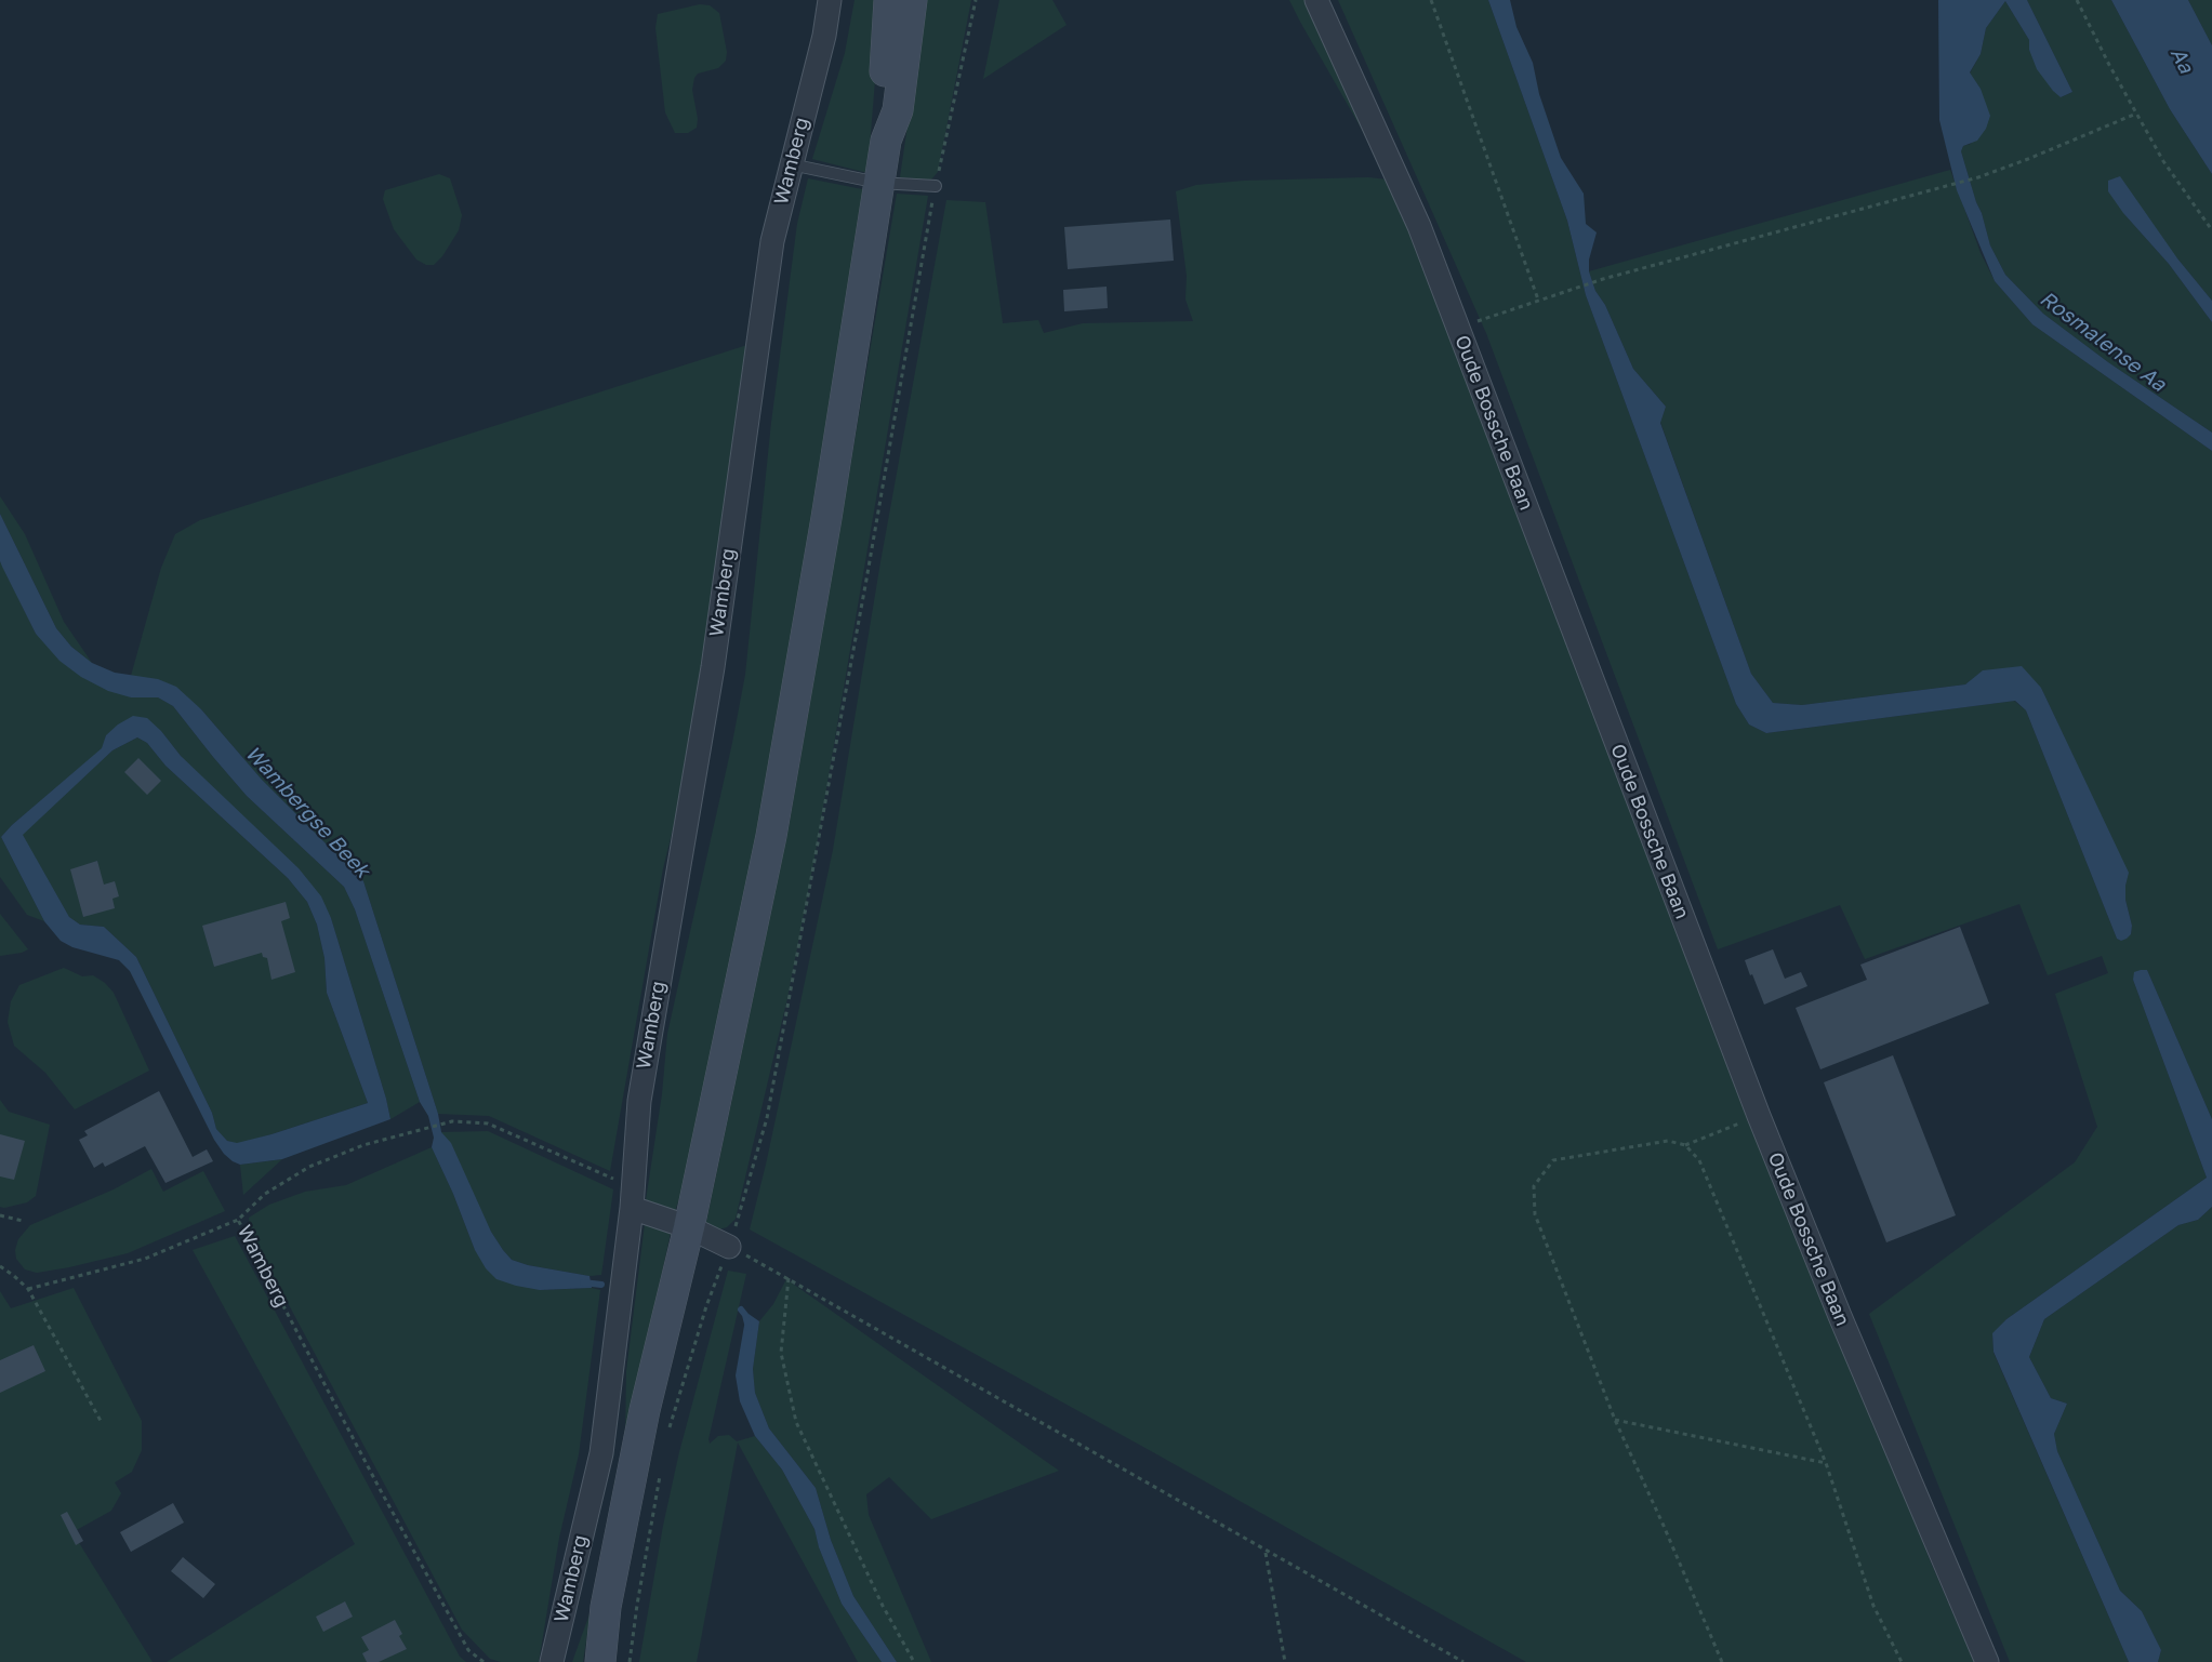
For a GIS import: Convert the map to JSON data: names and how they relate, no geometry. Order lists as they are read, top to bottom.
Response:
{
  "streets": {
    "main road": ["Wamberg"],
    "street": ["Oude Bossche Baan"]
  },
  "water": ["Aa", "Rosmalense Aa", "Wambergse Beek"]
}
